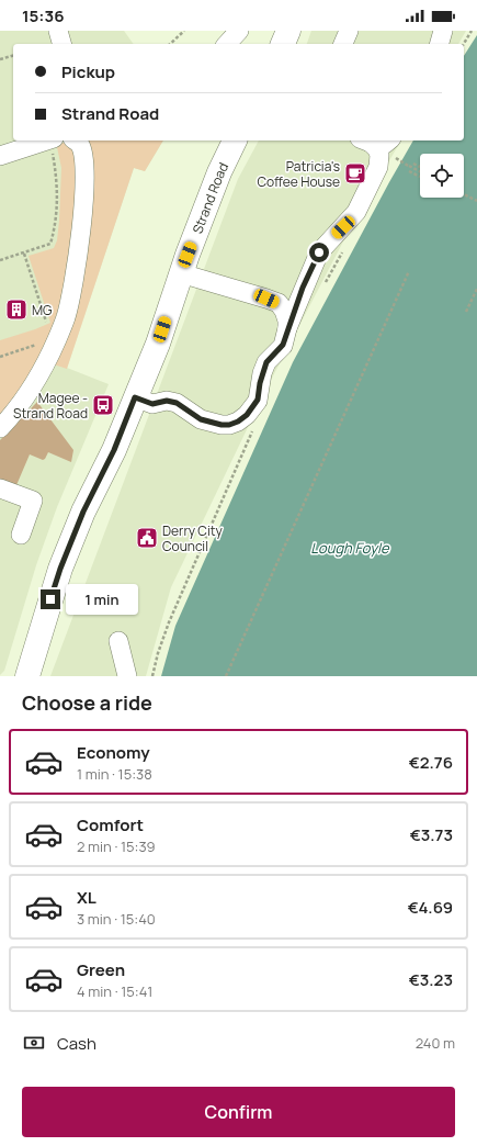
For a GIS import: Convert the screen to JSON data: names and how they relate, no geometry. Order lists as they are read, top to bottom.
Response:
{
  "streets": {
    "highway": ["Strand Road"]
  },
  "water": ["Lough Foyle"],
  "places": {
    "cafe": ["Patricia's Coffee House"],
    "building": ["MG"],
    "bus stop": ["Magee - Strand Road"],
    "public building": ["Derry City Council"]
  },
  "page": {
    "status": "15:36",
    "banner": ["Pickup", "Strand Road"],
    "bubble": "1 min",
    "heading": "Choose a ride",
    "list": [
      {
        "name": "Economy",
        "note": "1 min · 15:38",
        "value": "€2.76"
      },
      {
        "name": "Comfort",
        "note": "2 min · 15:39",
        "value": "€3.73"
      },
      {
        "name": "XL",
        "note": "3 min · 15:40",
        "value": "€4.69"
      },
      {
        "name": "Green",
        "note": "4 min · 15:41",
        "value": "€3.23"
      }
    ],
    "pay": ["Cash", "240 m"],
    "buttons": "Confirm"
  }
}
